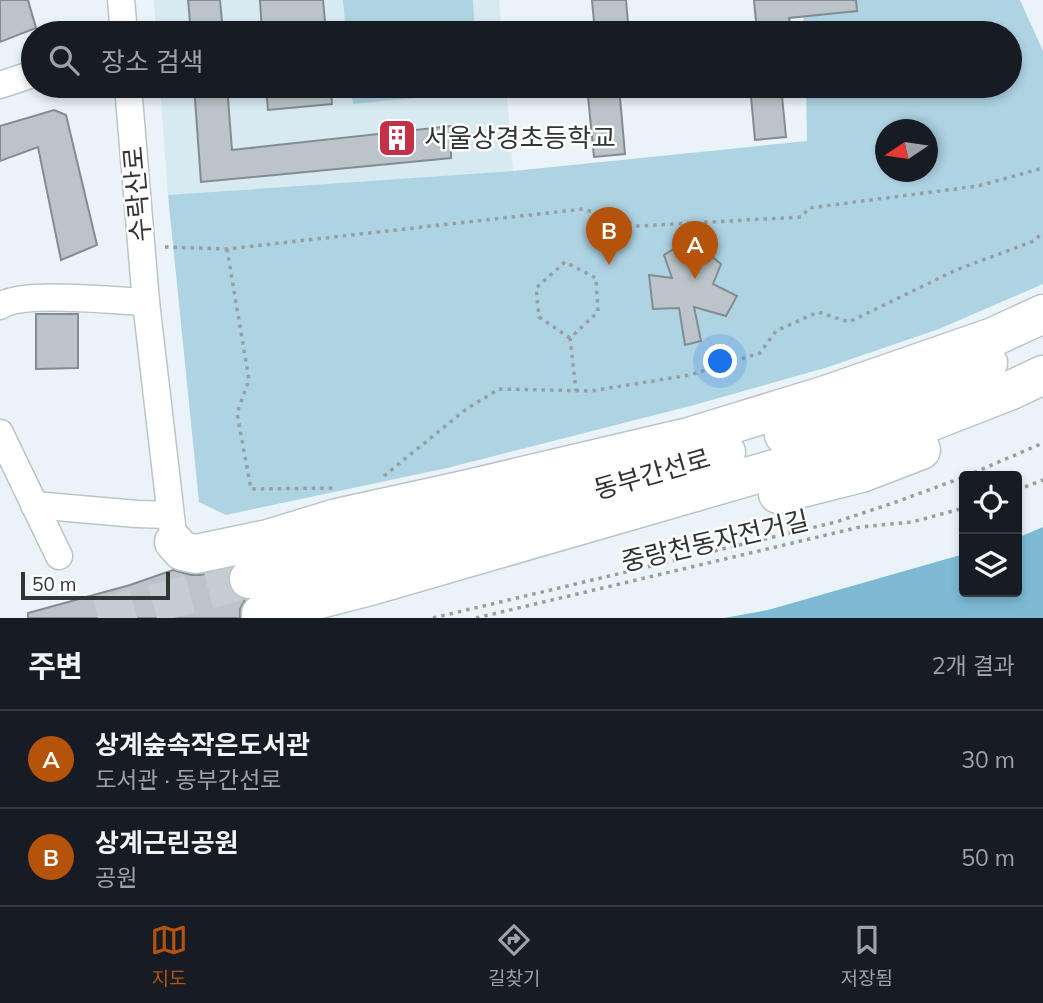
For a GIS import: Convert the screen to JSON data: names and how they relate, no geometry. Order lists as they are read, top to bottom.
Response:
{
  "streets": {
    "highway": ["동부간선로"],
    "street": ["수락산로"],
    "path": ["중랑천동자전거길"]
  },
  "places": {
    "building": ["서울상경초등학교"]
  },
  "scale_bar": "50 m",
  "north": "left",
  "page": {
    "search": "장소 검색",
    "pins": ["B", "A"],
    "scale": "50 m",
    "heading": ["주변", "2개 결과"],
    "list": [
      {
        "mark": "A",
        "name": "상계숲속작은도서관",
        "note": "도서관 · 동부간선로",
        "value": "30 m"
      },
      {
        "mark": "B",
        "name": "상계근린공원",
        "note": "공원",
        "value": "50 m"
      }
    ],
    "nav": ["지도", "길찾기", "저장됨"]
  }
}
